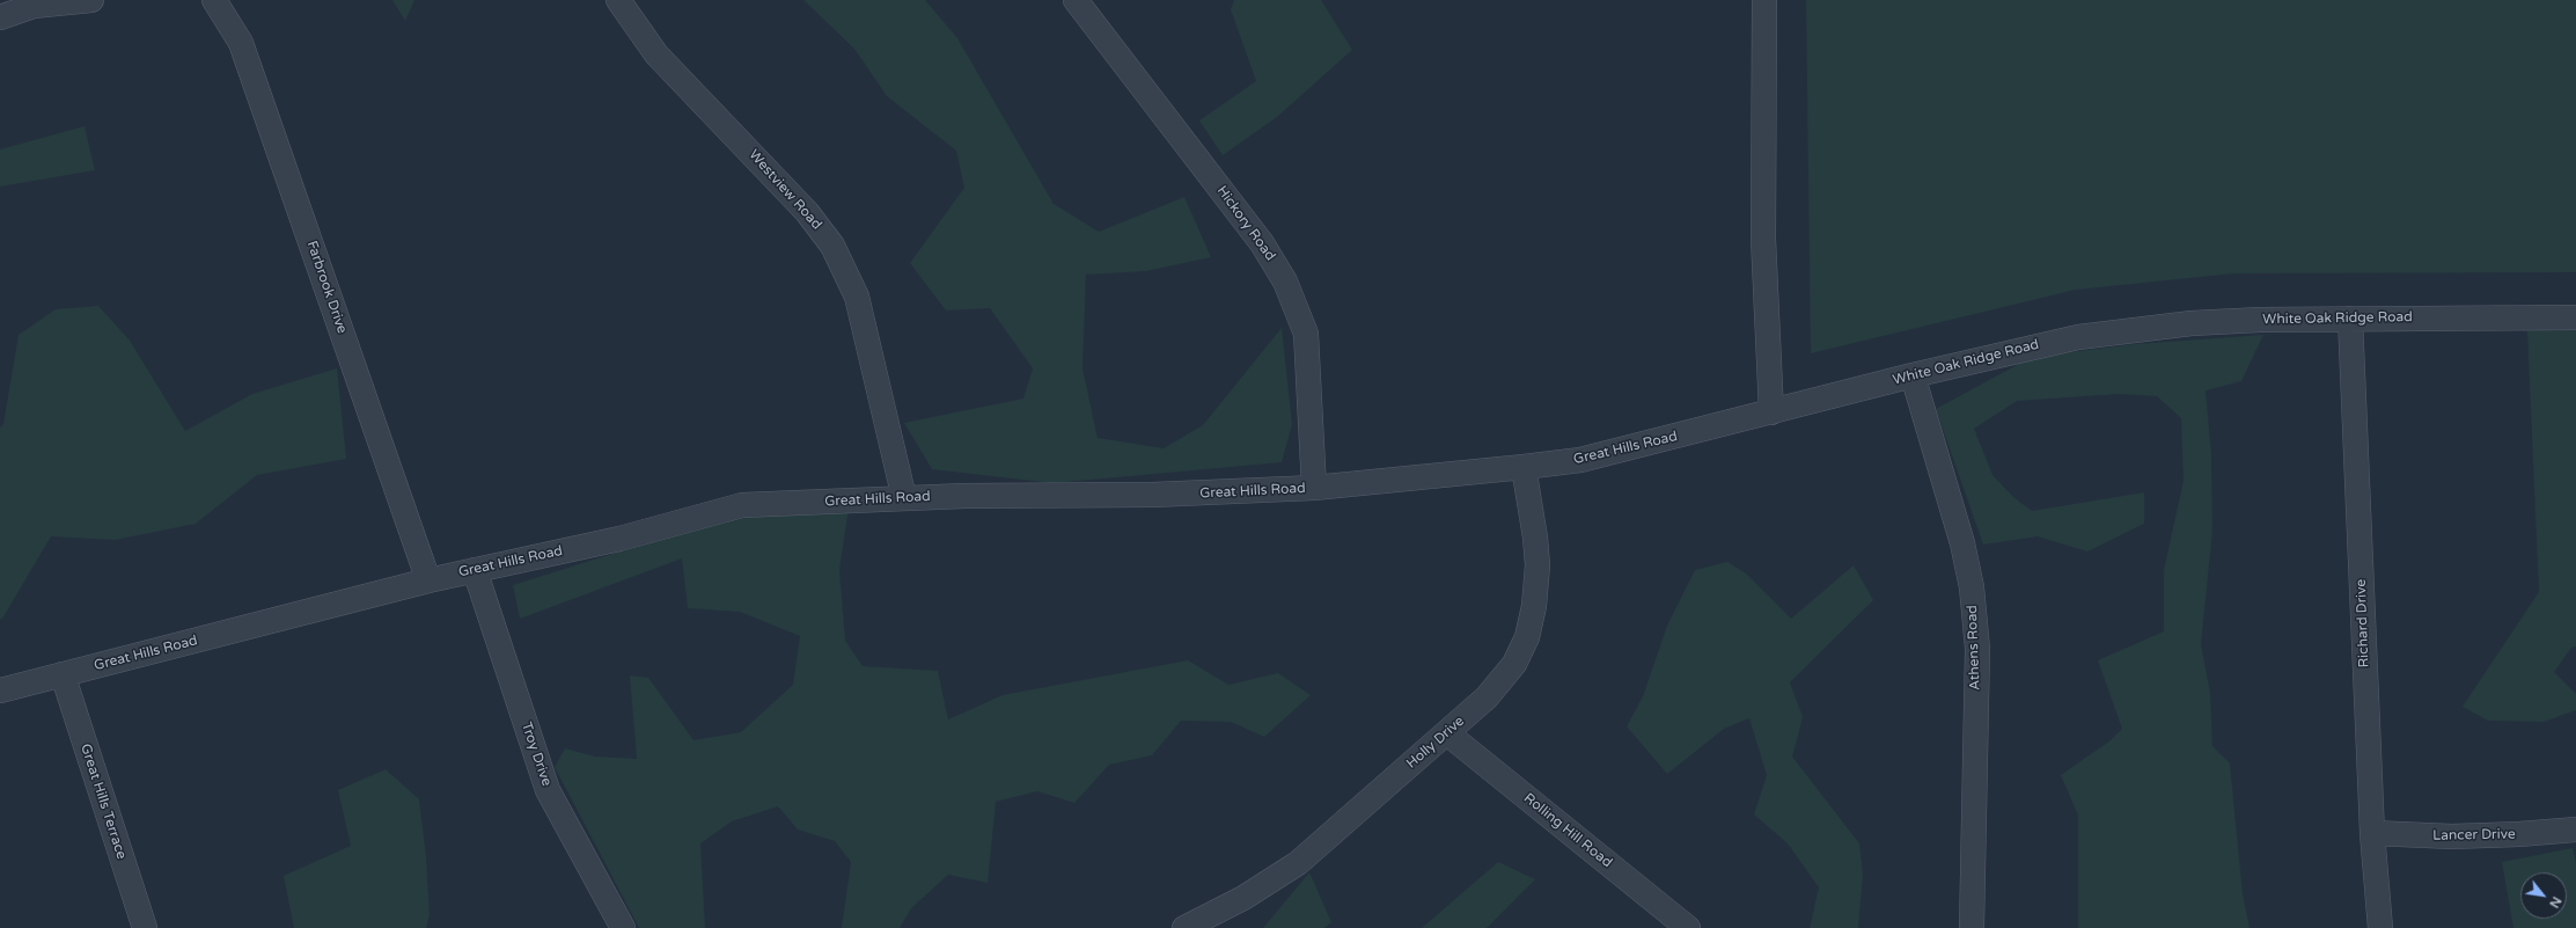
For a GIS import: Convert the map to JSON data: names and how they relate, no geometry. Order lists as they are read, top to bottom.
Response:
{
  "streets": {
    "street": [
      "Westview Road",
      "Hickory Road",
      "Farbrook Drive",
      "White Oak Ridge Road",
      "Great Hills Road",
      "Richard Drive",
      "Athens Road",
      "Holly Drive",
      "Troy Drive",
      "Great Hills Terrace",
      "Rolling Hill Road",
      "Lancer Drive"
    ]
  },
  "crossings": [
    ["Westview Road", "Great Hills Road"],
    ["Hickory Road", "Great Hills Road"],
    ["Farbrook Drive", "Great Hills Road"],
    ["White Oak Ridge Road", "Great Hills Road"],
    ["White Oak Ridge Road", "Richard Drive"],
    ["White Oak Ridge Road", "Athens Road"],
    ["Great Hills Road", "Holly Drive"],
    ["Great Hills Road", "Troy Drive"],
    ["Great Hills Road", "Great Hills Terrace"],
    ["Richard Drive", "Lancer Drive"],
    ["Holly Drive", "Rolling Hill Road"]
  ],
  "north": "bottom right"
}
